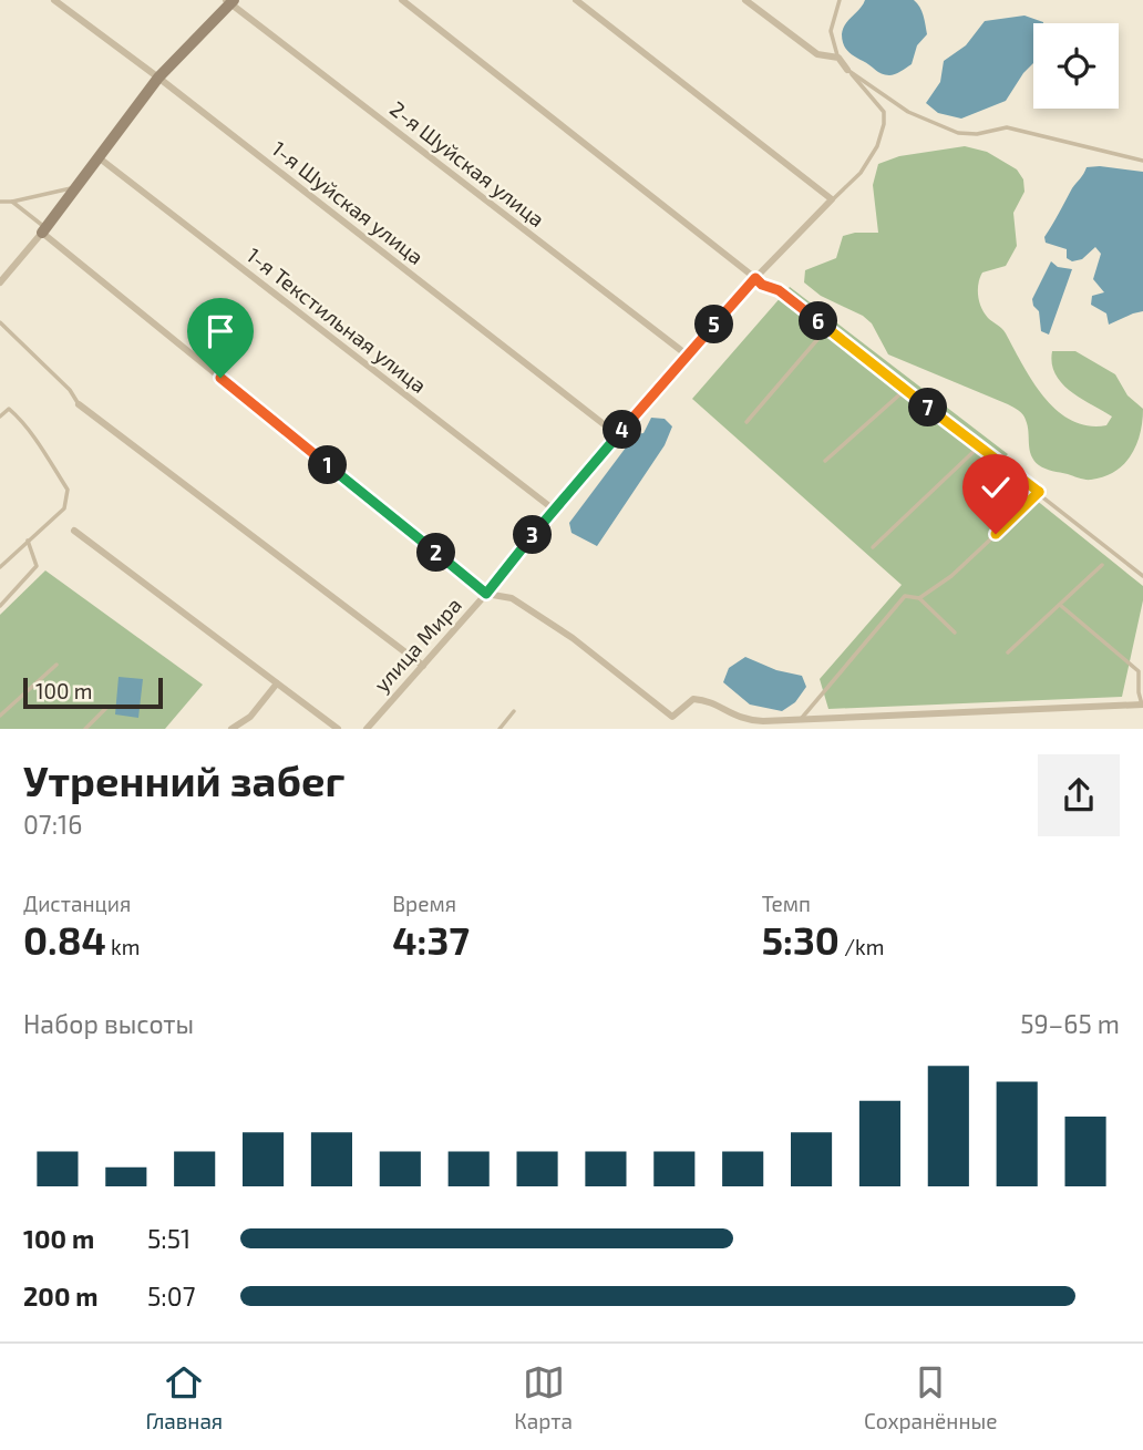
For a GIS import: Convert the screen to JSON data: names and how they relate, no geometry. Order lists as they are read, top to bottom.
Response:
{
  "streets": {
    "street": [
      "2-я Шуйская улица",
      "1-я Шуйская улица",
      "1-я Текстильная улица",
      "улица Мира"
    ]
  },
  "crossings": [
    ["2-я Шуйская улица", "улица Мира"],
    ["1-я Шуйская улица", "улица Мира"],
    ["1-я Текстильная улица", "улица Мира"]
  ],
  "scale_bar": "100 m",
  "page": {
    "pins": [
      "6",
      "5",
      "7",
      "4",
      "1",
      "3",
      "2"
    ],
    "scale": "100 m",
    "heading": ["Утренний забег", "07:16"],
    "stats": [
      ["Дистанция", "0.84 km"],
      ["Время", "4:37"],
      ["Темп", "5:30 /km"]
    ],
    "chart": ["Набор высоты", "59–65 m"],
    "list": [
      {
        "name": "100 m",
        "note": "5:51"
      },
      {
        "name": "200 m",
        "note": "5:07"
      }
    ],
    "tabs": ["Главная", "Карта", "Сохранённые"]
  }
}
